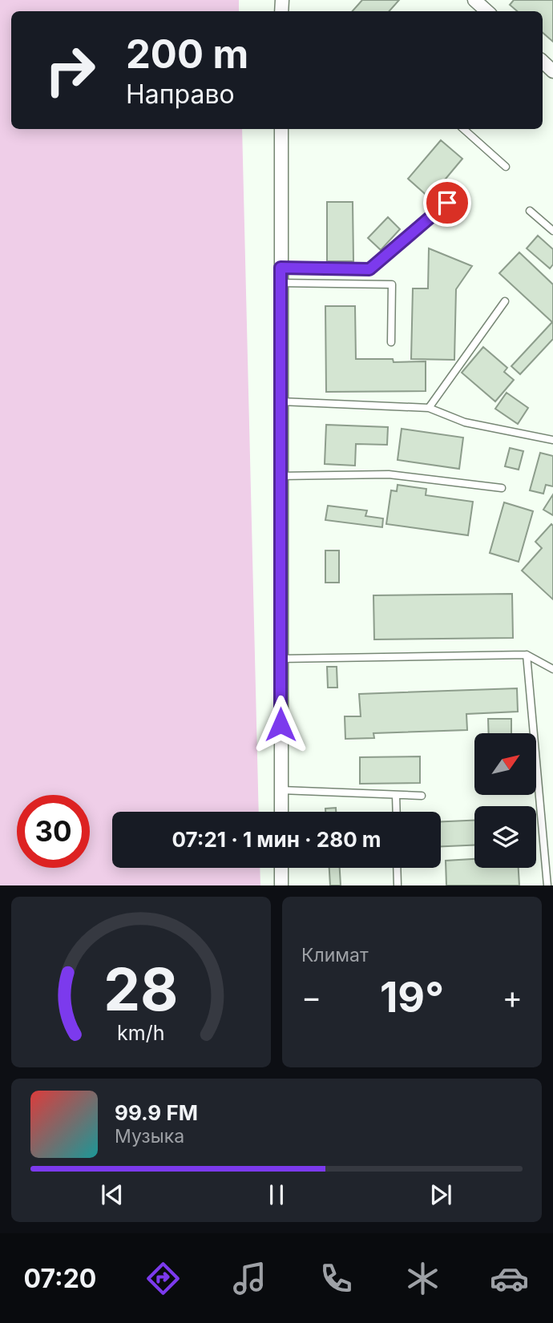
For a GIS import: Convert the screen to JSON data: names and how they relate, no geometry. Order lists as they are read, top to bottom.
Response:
{
  "north": "top right",
  "page": {
    "turn": ["200 m", "Направо"],
    "limit": "30",
    "trip": "07:21 · 1 мин · 280 m",
    "tile": "Климат",
    "heat": ["−", "19°", "+"],
    "song": ["99.9 FM", "Музыка"],
    "tabs": "07:20",
    "gauge": ["28", "km/h"]
  }
}
